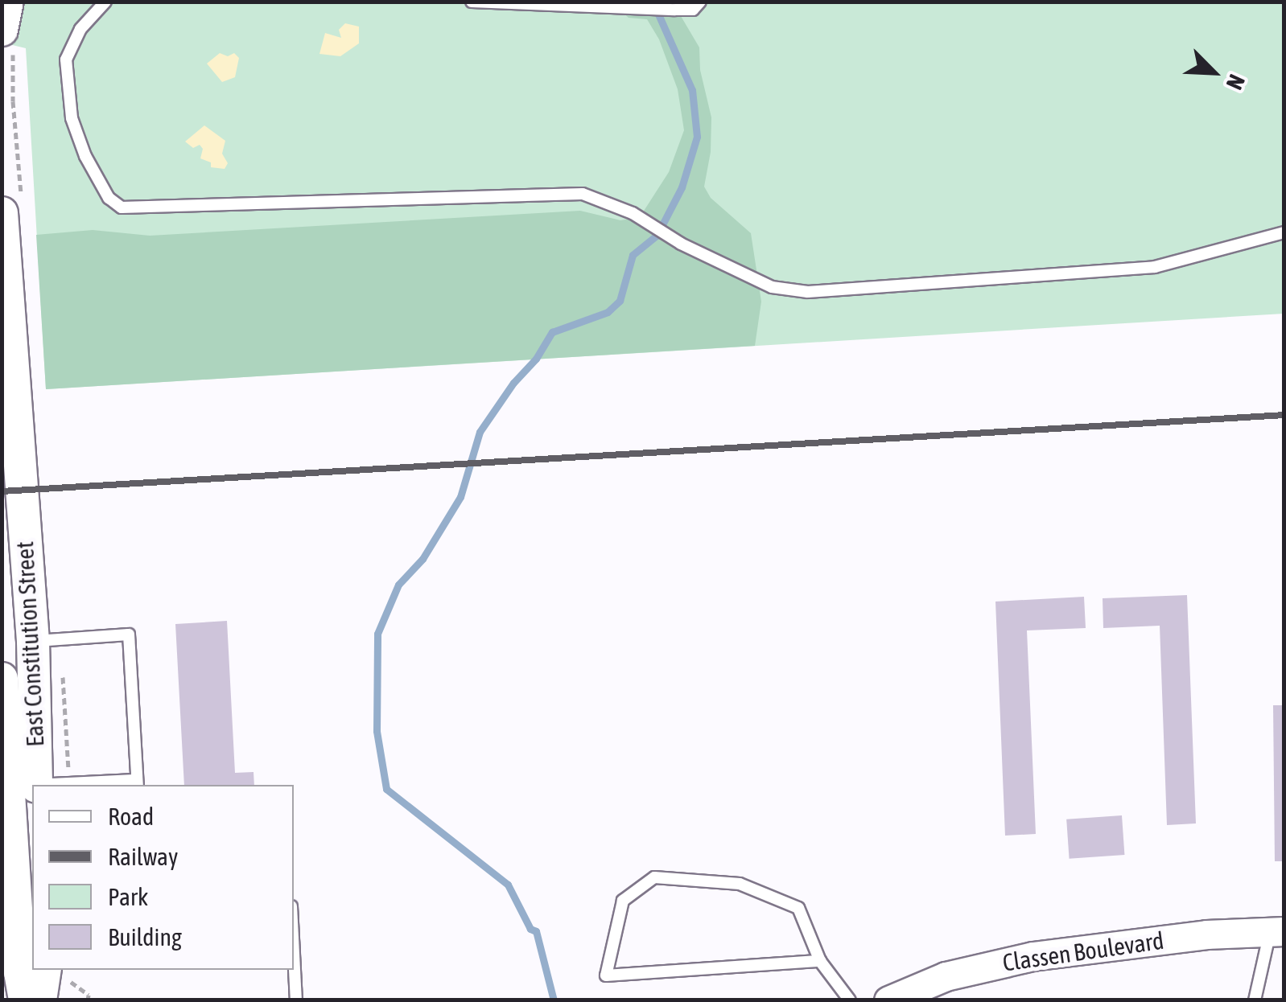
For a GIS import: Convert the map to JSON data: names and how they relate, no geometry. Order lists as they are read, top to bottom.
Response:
{
  "streets": {
    "main road": ["East Constitution Street"],
    "street": ["Classen Boulevard"]
  },
  "legend": [
    "Road",
    "Railway",
    "Park",
    "Building"
  ],
  "north": "bottom right"
}
